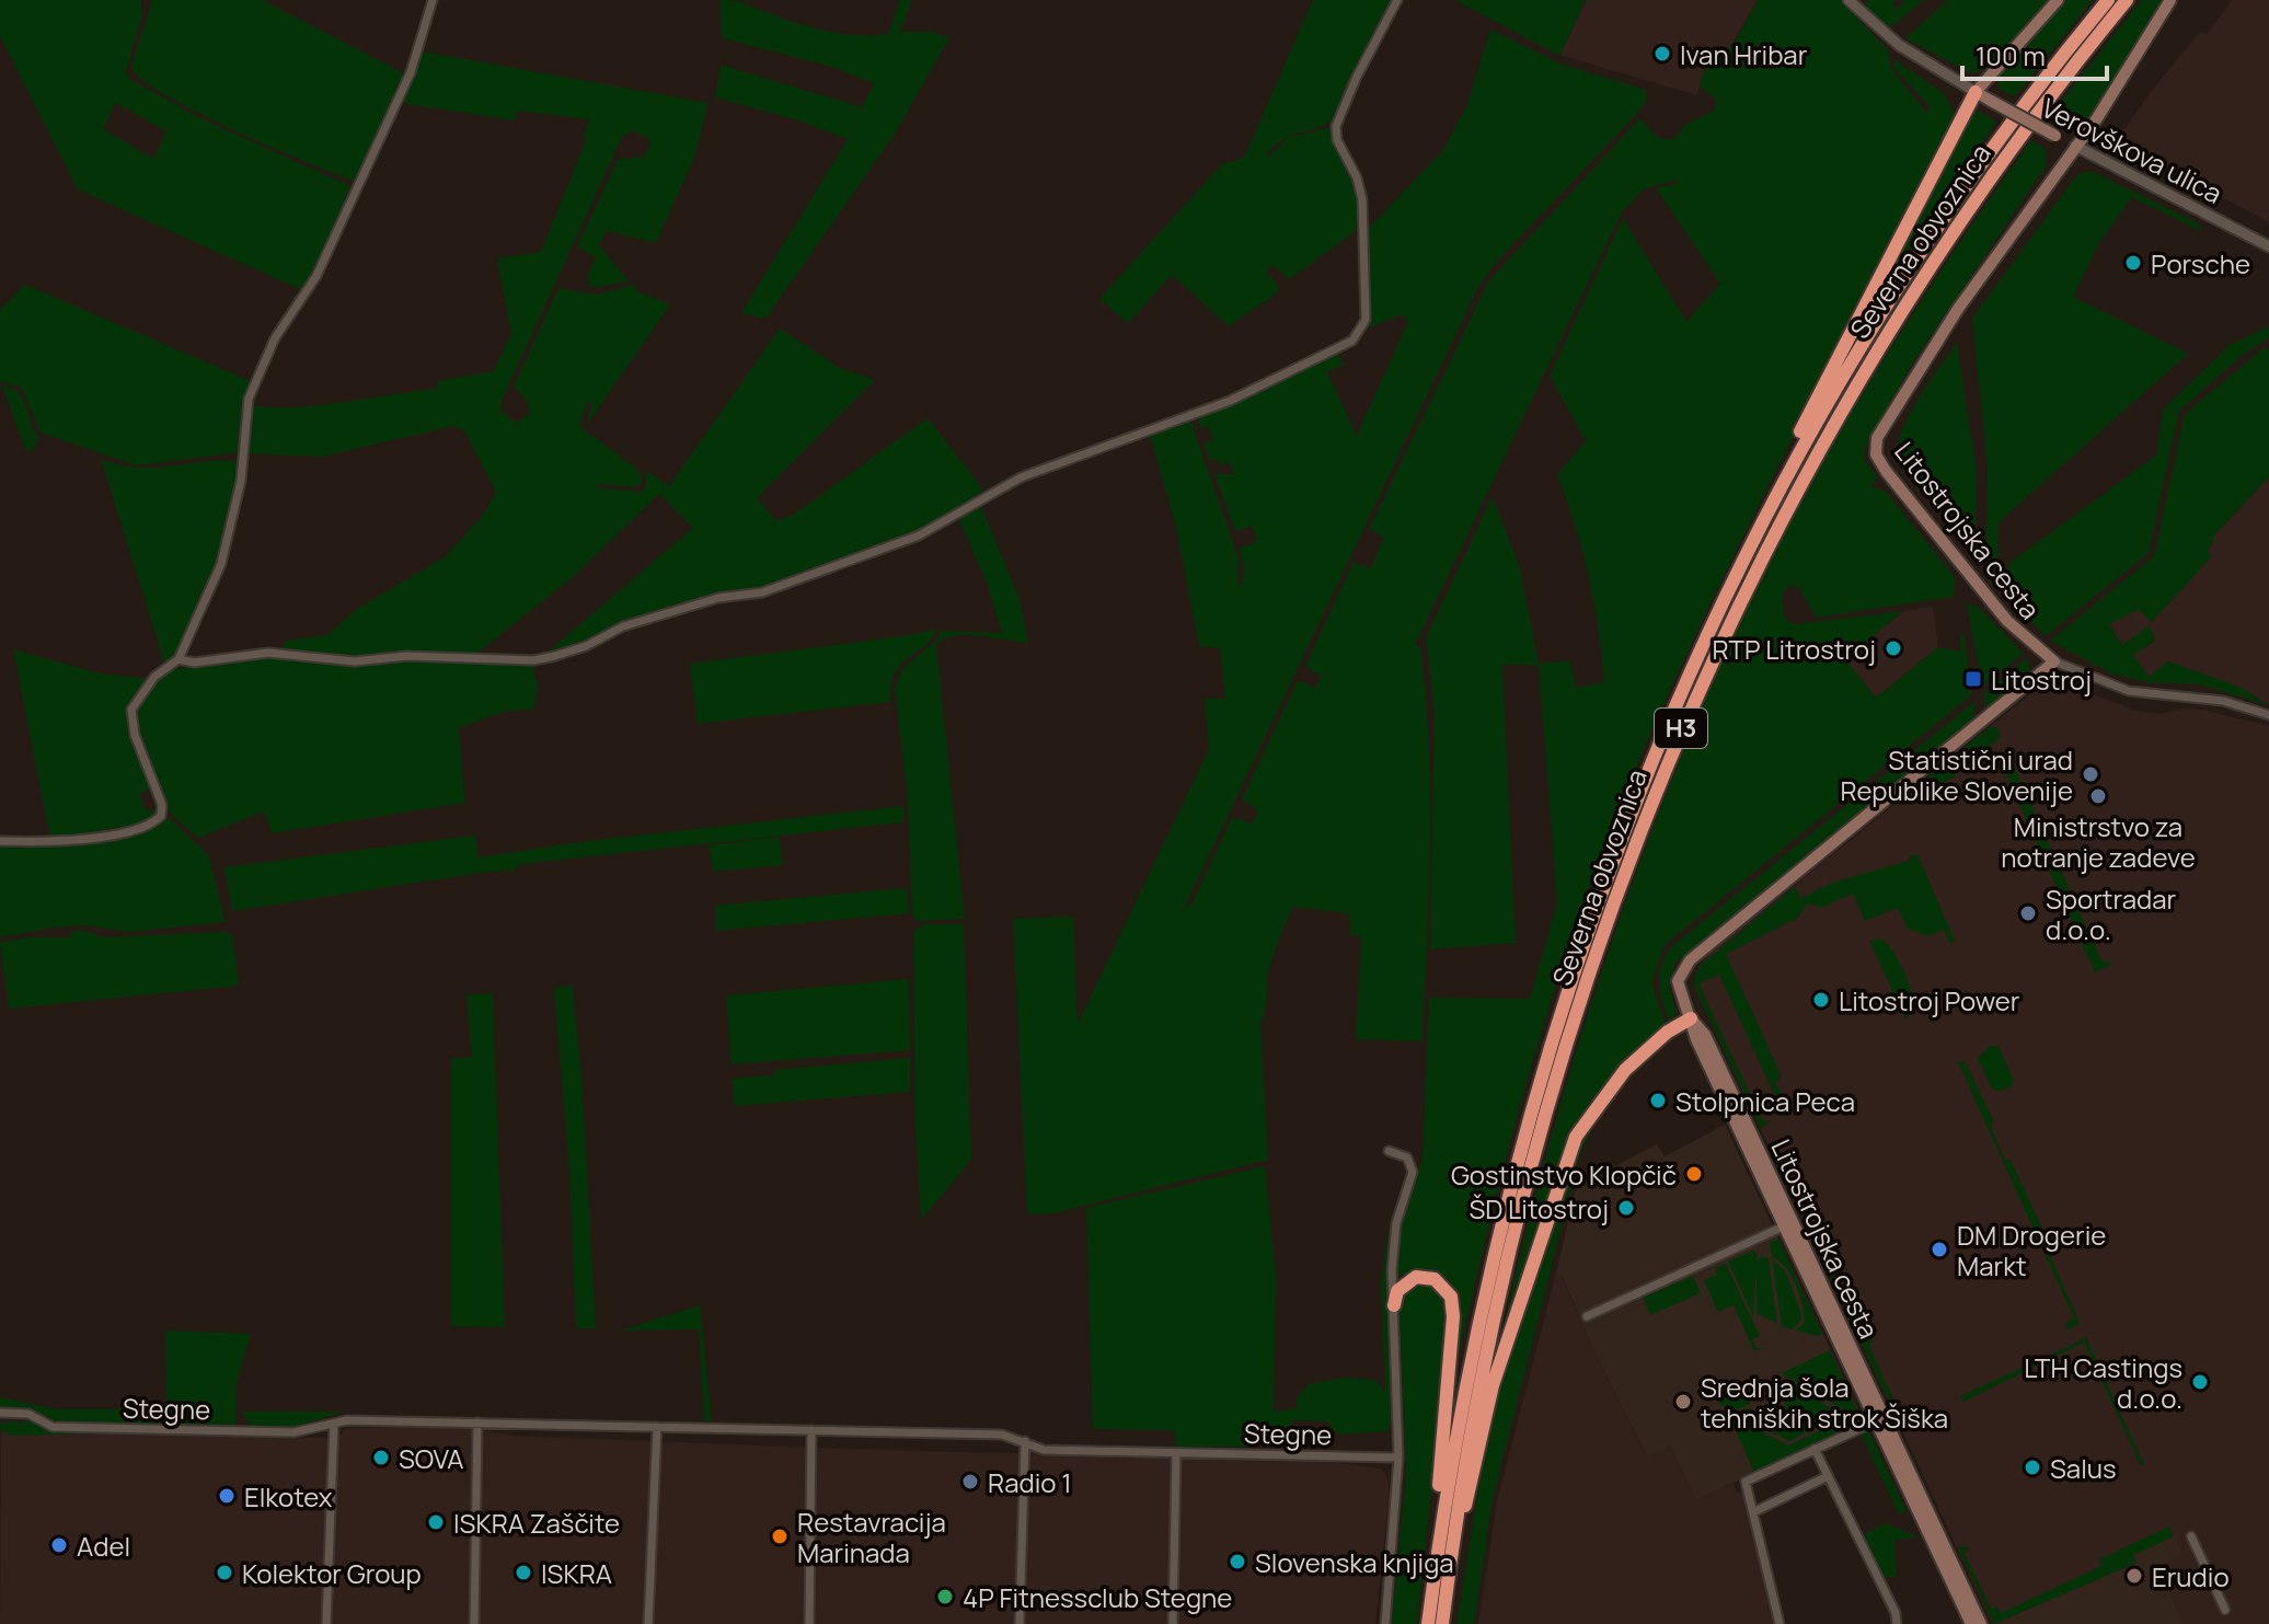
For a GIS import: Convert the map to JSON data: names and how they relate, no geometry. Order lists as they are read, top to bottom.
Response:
{
  "streets": {
    "highway": ["Severna obvoznica", "H3"],
    "main road": ["Verovškova ulica", "Litostrojska cesta"],
    "street": ["Stegne"]
  },
  "crossings": [
    ["Verovškova ulica", "Litostrojska cesta"]
  ],
  "places": {
    "other": [
      "Ivan Hribar",
      "Porsche",
      "RTP Litrostroj",
      "Statistični urad Republike Slovenije",
      "Ministrstvo za notranje zadeve",
      "Sportradar d.o.o.",
      "Litostroj Power",
      "Stolpnica Peca",
      "Gostinstvo Klopčič",
      "ŠD Litostroj",
      "DM Drogerie Markt",
      "LTH Castings d.o.o.",
      "Srednja šola tehniških strok Šiška",
      "SOVA",
      "Salus",
      "Radio 1",
      "Elkotex",
      "ISKRA Zaščite",
      "Restavracija Marinada",
      "Adel",
      "Slovenska knjiga",
      "Kolektor Group",
      "ISKRA",
      "Erudio",
      "4P Fitnessclub Stegne"
    ],
    "transit": ["Litostroj"]
  },
  "scale_bar": "100 m"
}
